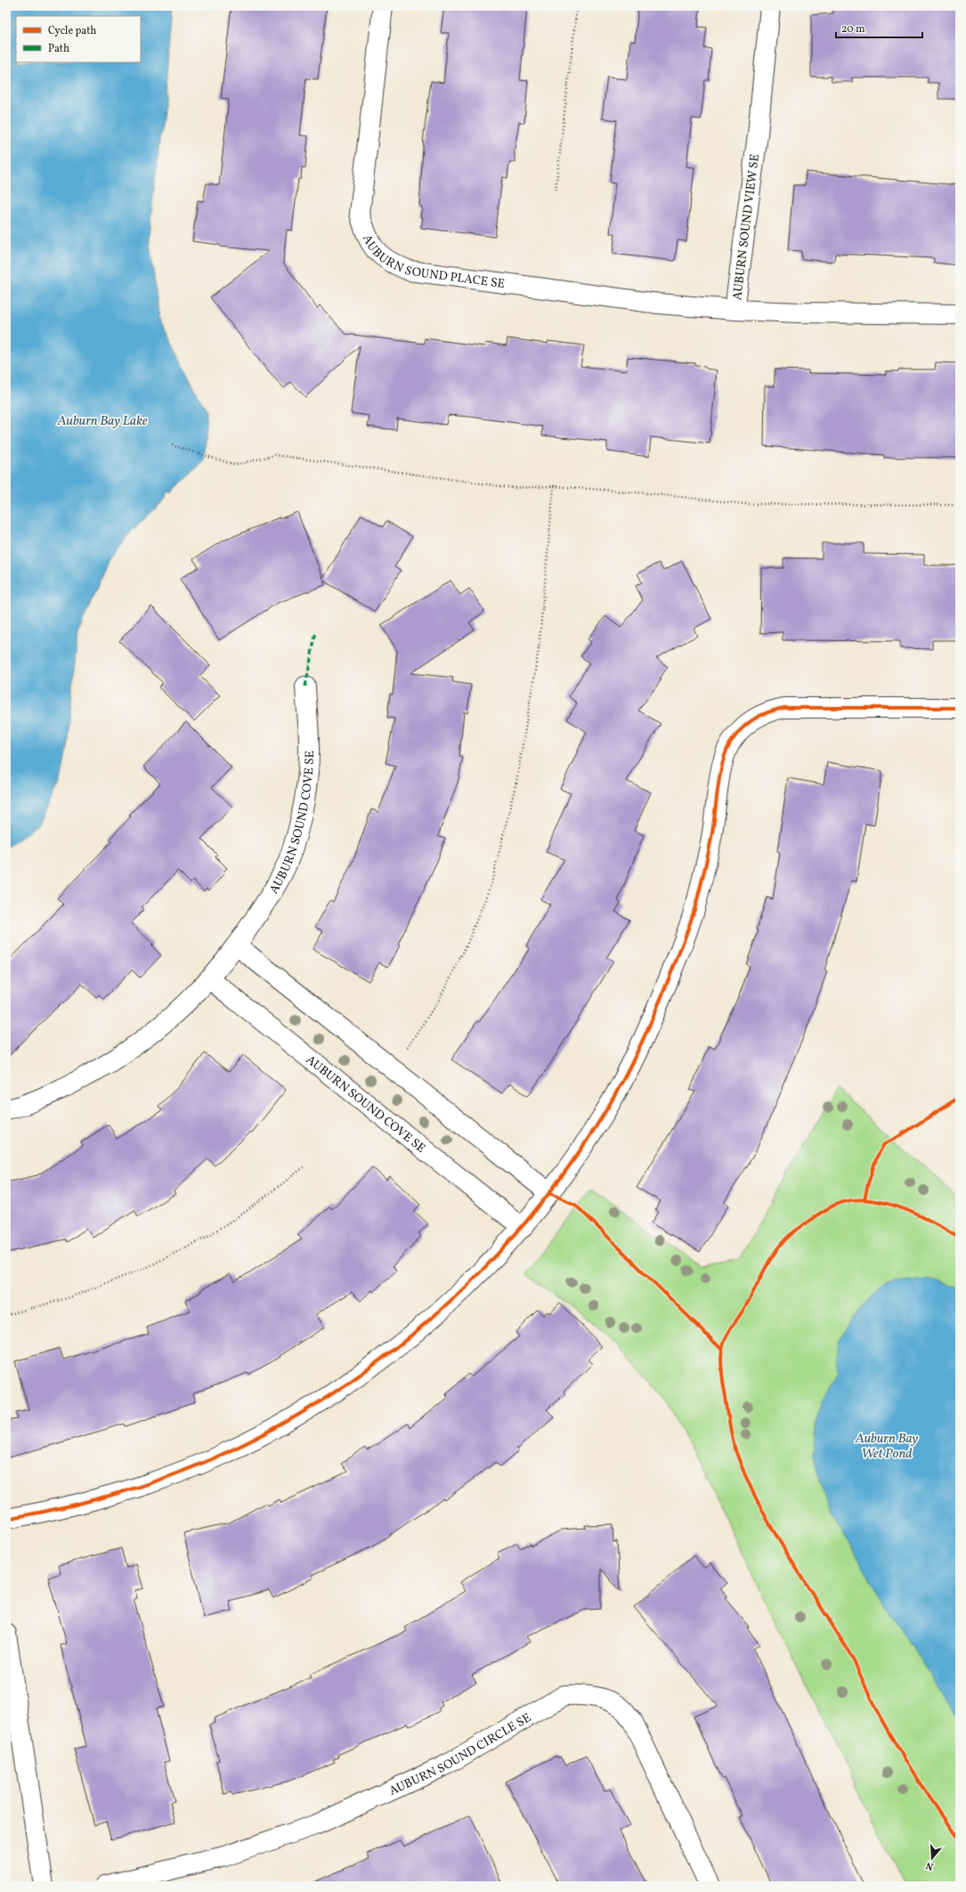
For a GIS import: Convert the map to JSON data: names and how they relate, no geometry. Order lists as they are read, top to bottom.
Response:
{
  "streets": {
    "street": [
      "AUBURN SOUND VIEW SE",
      "AUBURN SOUND PLACE SE",
      "AUBURN SOUND COVE SE",
      "AUBURN SOUND CIRCLE SE"
    ]
  },
  "crossings": [
    ["AUBURN SOUND VIEW SE", "AUBURN SOUND PLACE SE"]
  ],
  "water": ["Auburn Bay Lake", "Auburn Bay Wet Pond"],
  "legend": ["Cycle path", "Path"],
  "scale_bar": "20 m",
  "north": "bottom"
}
